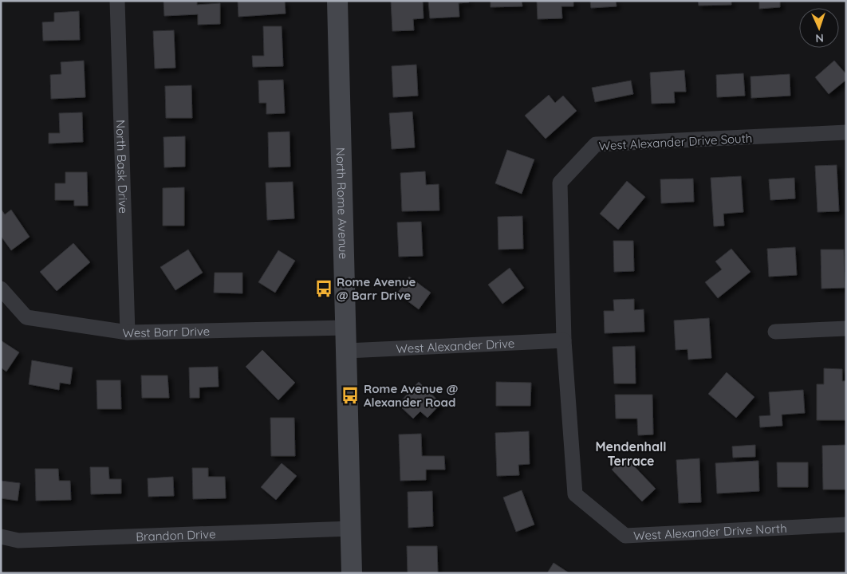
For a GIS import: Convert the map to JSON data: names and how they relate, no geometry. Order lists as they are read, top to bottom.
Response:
{
  "streets": {
    "street": [
      "West Alexander Drive South",
      "North Bask Drive",
      "North Rome Avenue",
      "West Barr Drive",
      "West Alexander Drive",
      "West Alexander Drive North",
      "Brandon Drive"
    ]
  },
  "crossings": [
    ["West Alexander Drive South", "West Alexander Drive"],
    ["West Alexander Drive South", "West Alexander Drive North"],
    ["North Bask Drive", "West Barr Drive"],
    ["North Rome Avenue", "West Barr Drive"],
    ["North Rome Avenue", "West Alexander Drive"],
    ["North Rome Avenue", "Brandon Drive"],
    ["West Alexander Drive", "West Alexander Drive North"]
  ],
  "districts": ["Mendenhall Terrace"],
  "places": {
    "bus stop": ["Rome Avenue @ Barr Drive", "Rome Avenue @ Alexander Road"]
  },
  "north": "bottom"
}
